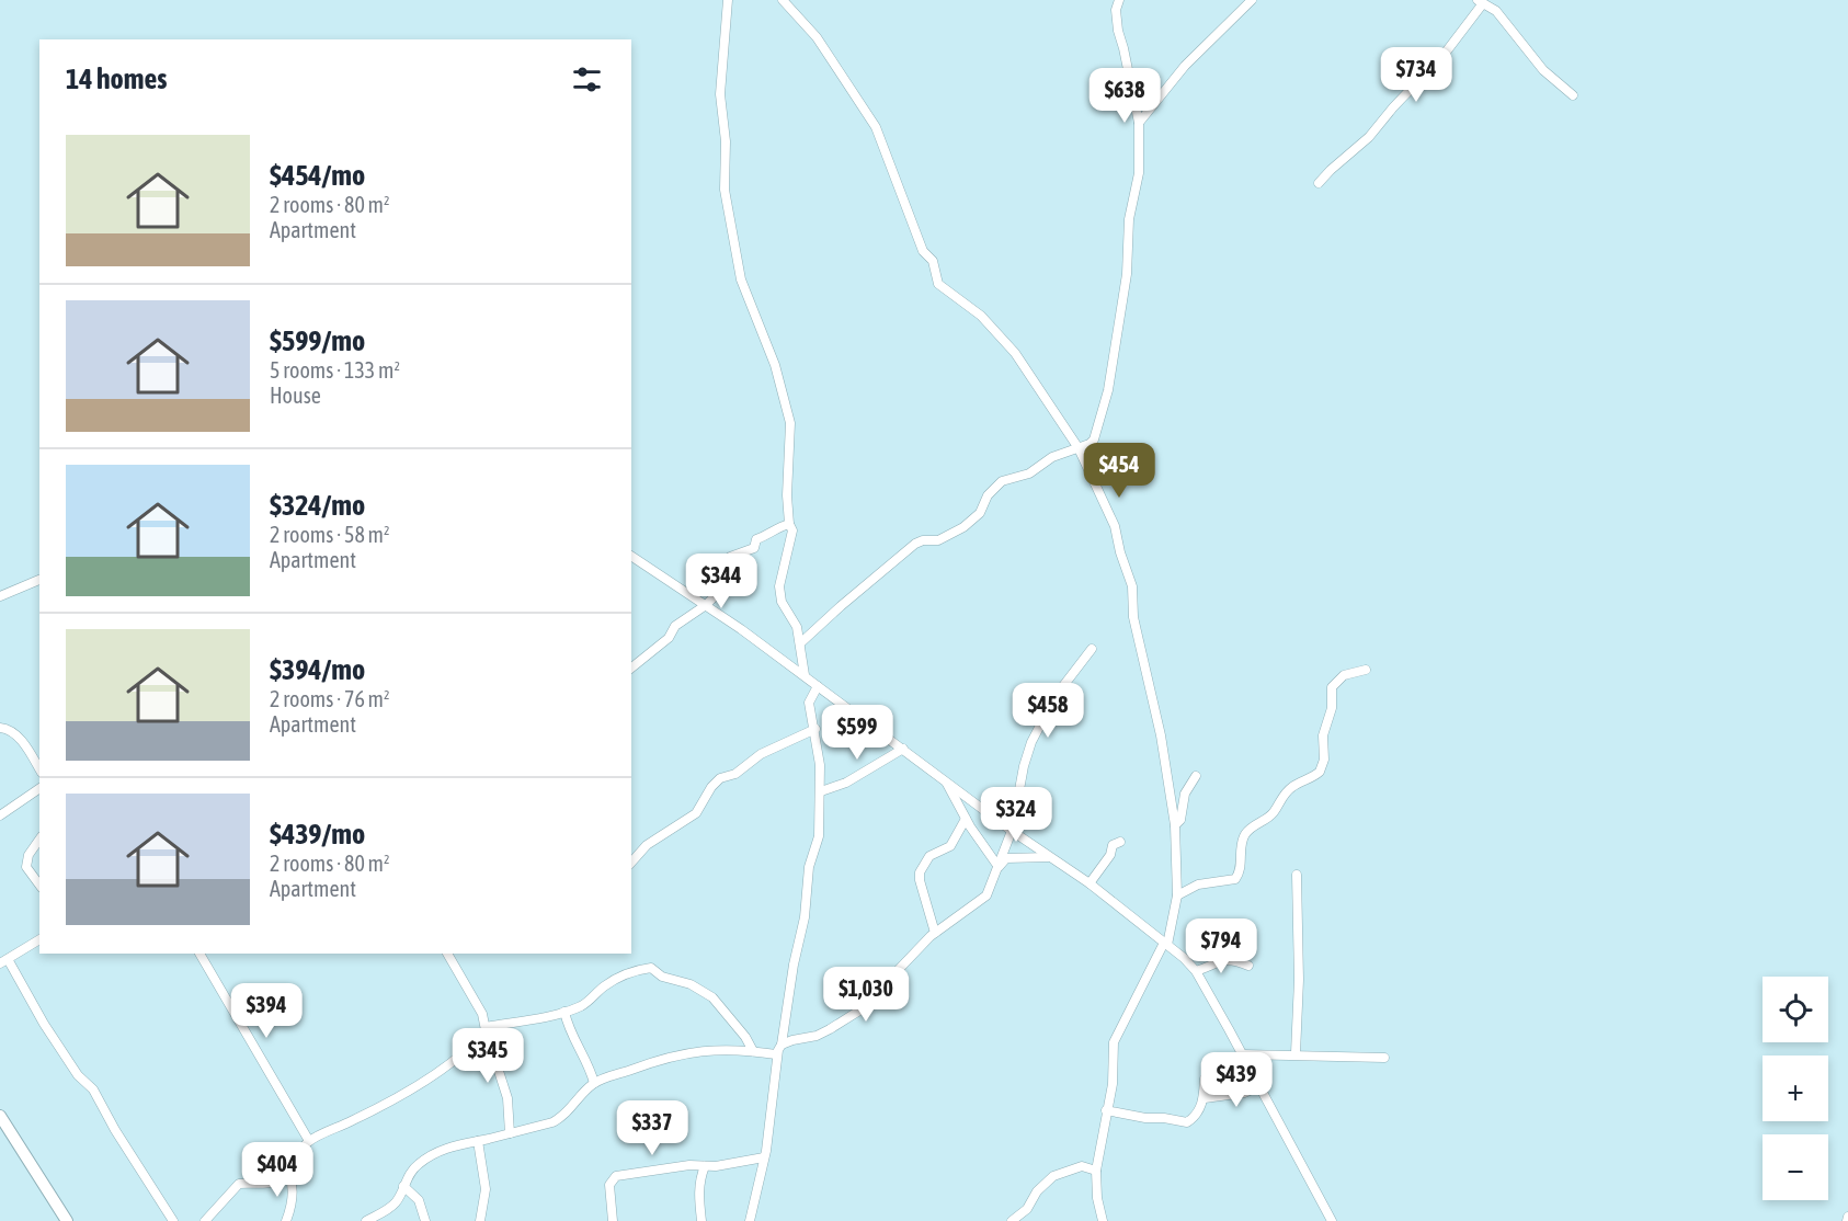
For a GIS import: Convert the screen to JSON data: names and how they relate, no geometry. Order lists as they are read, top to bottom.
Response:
{
  "page": {
    "heading": "14 homes",
    "price": [
      "$734",
      "$638",
      "$454",
      "$344",
      "$458",
      "$599",
      "$324",
      "$794",
      "$1,030",
      "$394",
      "$345",
      "$439",
      "$337",
      "$404"
    ],
    "list": [
      {
        "name": "$454/mo",
        "note": "2 rooms · 80 m² · Apartment"
      },
      {
        "name": "$599/mo",
        "note": "5 rooms · 133 m² · House"
      },
      {
        "name": "$324/mo",
        "note": "2 rooms · 58 m² · Apartment"
      },
      {
        "name": "$394/mo",
        "note": "2 rooms · 76 m² · Apartment"
      },
      {
        "name": "$439/mo",
        "note": "2 rooms · 80 m² · Apartment"
      }
    ],
    "map_buttons": ["+", "−"]
  }
}
